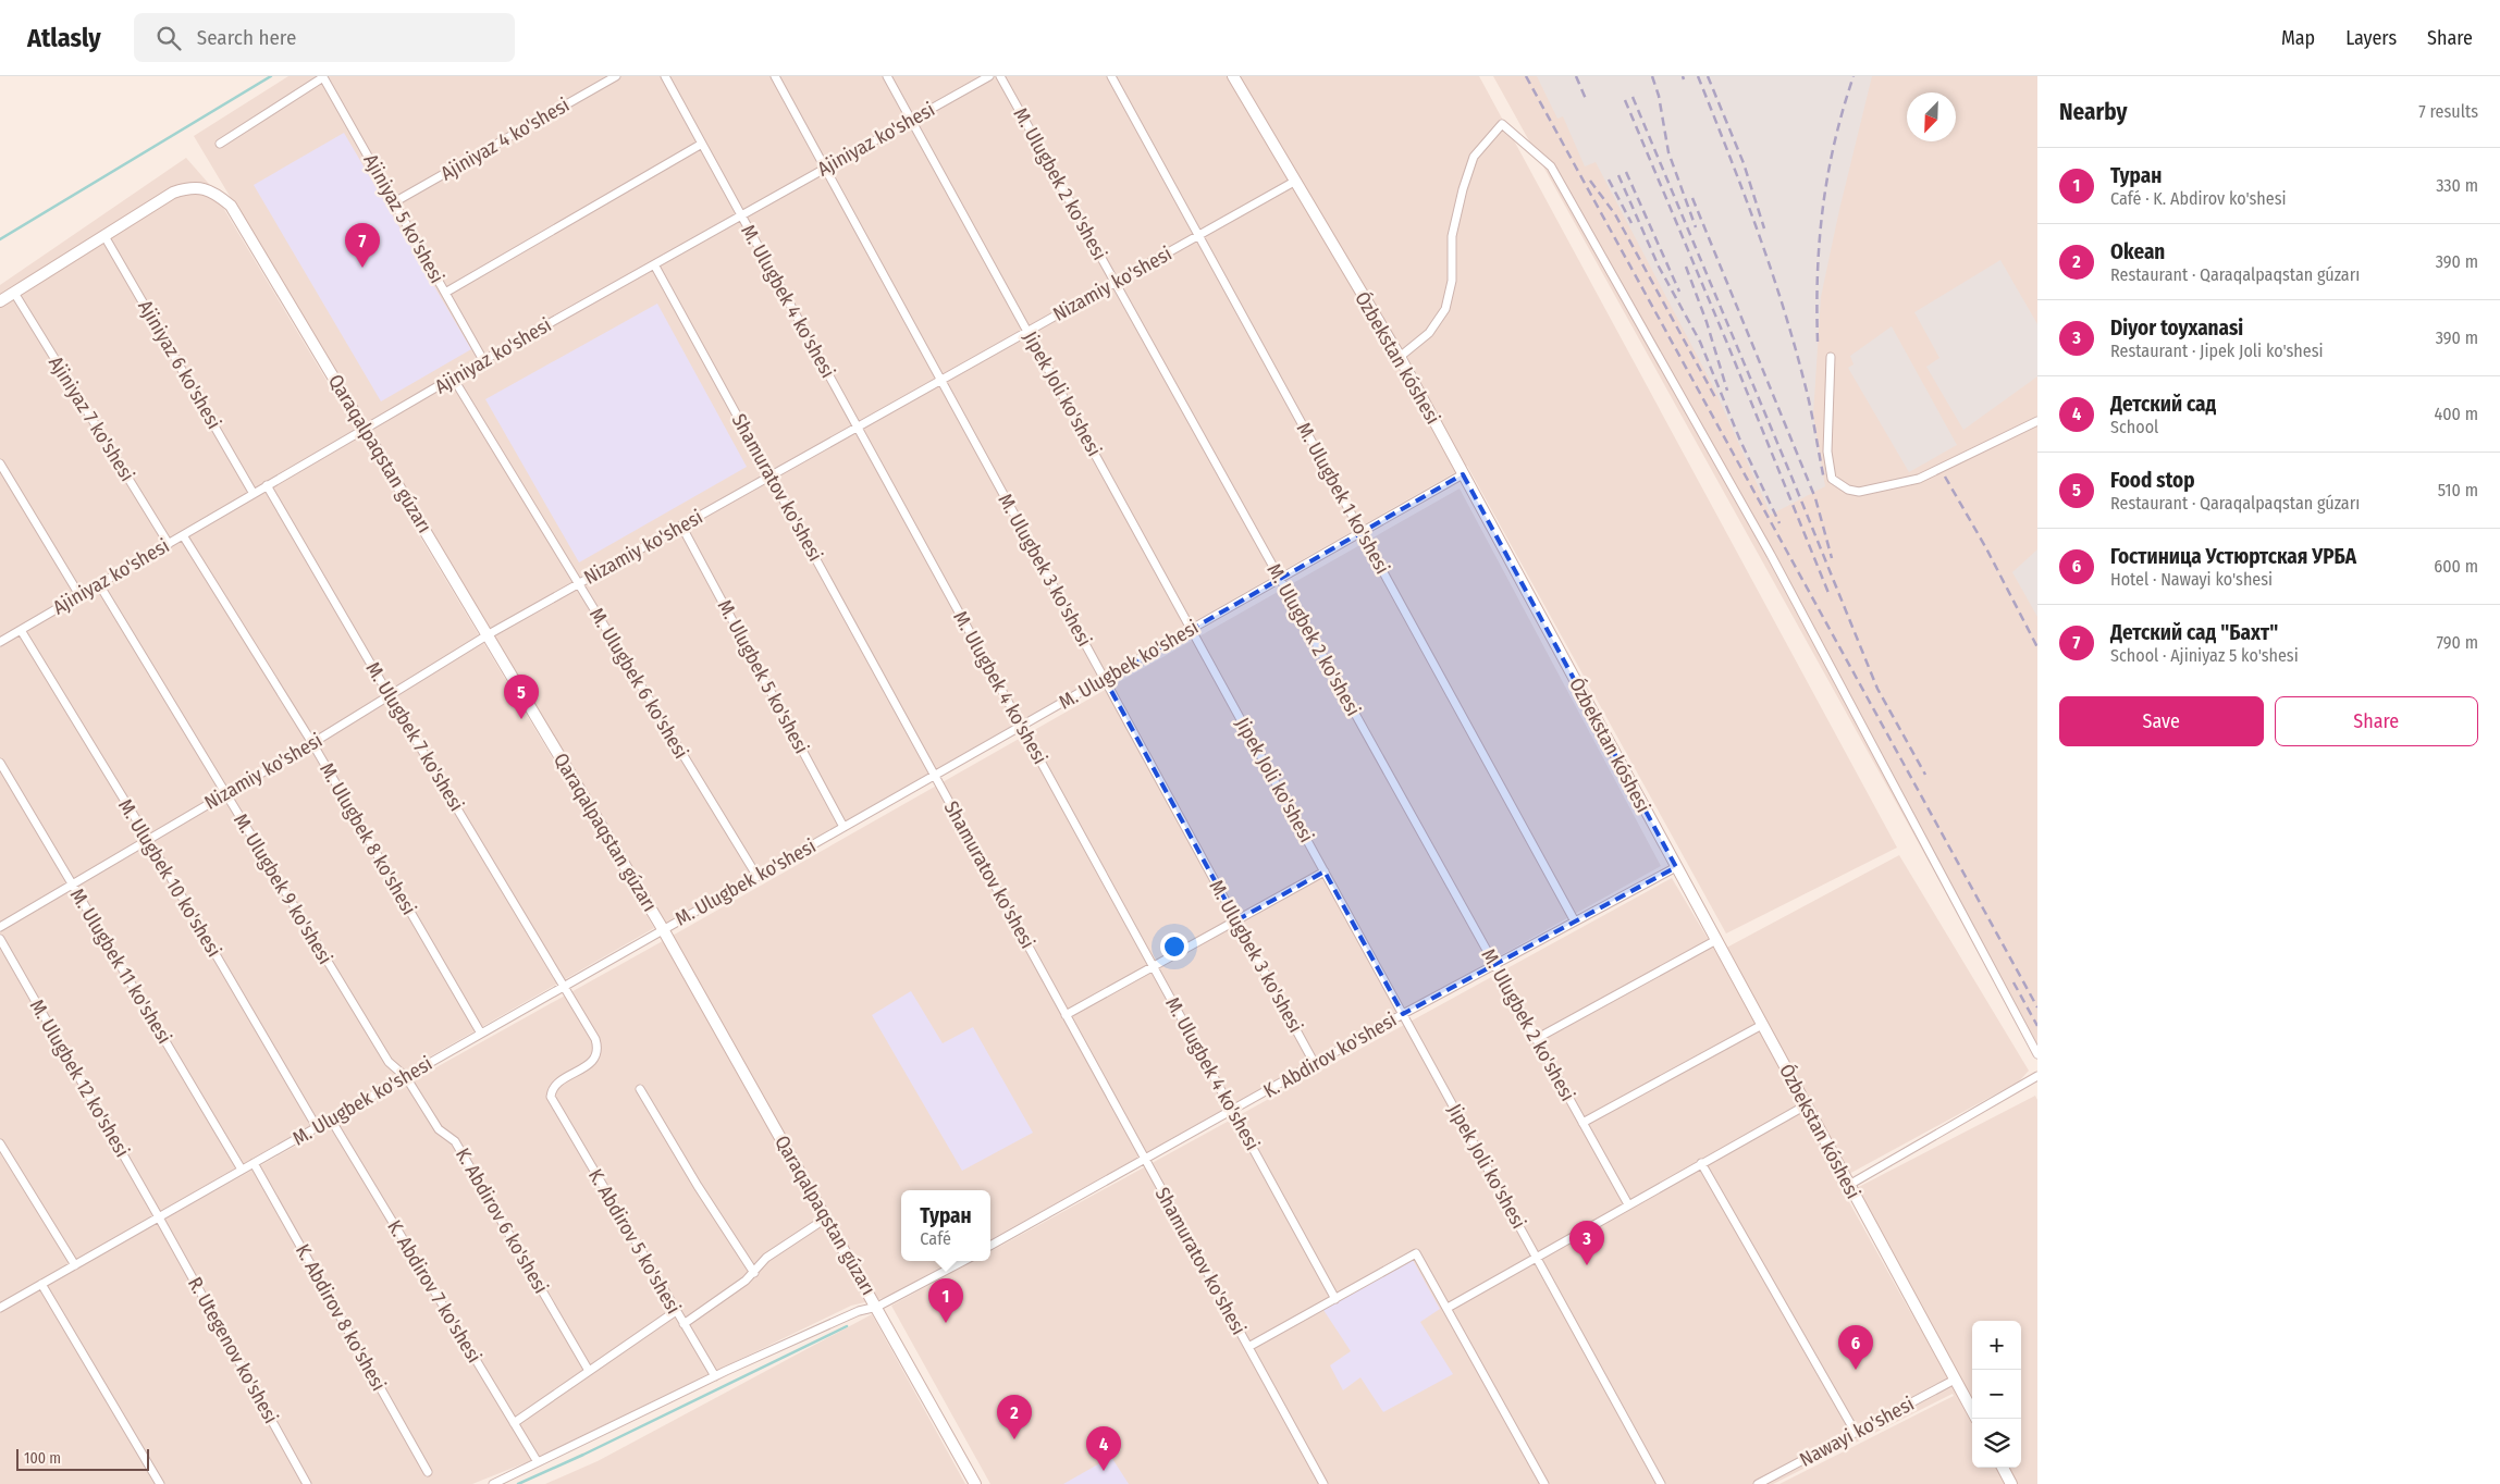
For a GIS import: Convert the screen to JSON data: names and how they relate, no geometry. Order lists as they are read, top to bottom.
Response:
{
  "streets": {
    "street": [
      "Ajiniyaz 4 ko'shesi",
      "Ajiniyaz ko'shesi",
      "M. Ulugbek 2 ko'shesi",
      "Ajiniyaz 5 ko'shesi",
      "Nizamiy ko'shesi",
      "M. Ulugbek 4 ko'shesi",
      "Ózbekstan kóshesi",
      "Ajiniyaz 6 ko'shesi",
      "Jipek Joli ko'shesi",
      "Ajiniyaz 7 ko'shesi",
      "Qaraqalpaqstan gúzarı",
      "Shamuratov ko'shesi",
      "M. Ulugbek 1 ko'shesi",
      "M. Ulugbek 3 ko'shesi",
      "M. Ulugbek ko'shesi",
      "M. Ulugbek 5 ko'shesi",
      "M. Ulugbek 6 ko'shesi",
      "M. Ulugbek 7 ko'shesi",
      "M. Ulugbek 8 ko'shesi",
      "M. Ulugbek 10 ko'shesi",
      "M. Ulugbek 9 ko'shesi",
      "M. Ulugbek 11 ko'shesi",
      "K. Abdirov ko'shesi",
      "M. Ulugbek 12 ko'shesi",
      "K. Abdirov 6 ko'shesi",
      "K. Abdirov 5 ko'shesi",
      "K. Abdirov 7 ko'shesi",
      "K. Abdirov 8 ko'shesi",
      "R. Utegenov ko'shesi",
      "Nawayi ko'shesi"
    ]
  },
  "crossings": [
    ["Ajiniyaz 4 ko'shesi", "Ajiniyaz 5 ko'shesi"],
    ["Ajiniyaz ko'shesi", "Ajiniyaz 5 ko'shesi"],
    ["Ajiniyaz ko'shesi", "M. Ulugbek 4 ko'shesi"],
    ["Ajiniyaz ko'shesi", "Ajiniyaz 6 ko'shesi"],
    ["Ajiniyaz ko'shesi", "Jipek Joli ko'shesi"],
    ["Ajiniyaz ko'shesi", "Ajiniyaz 7 ko'shesi"],
    ["Ajiniyaz ko'shesi", "Qaraqalpaqstan gúzarı"],
    ["Ajiniyaz ko'shesi", "Shamuratov ko'shesi"],
    ["Ajiniyaz ko'shesi", "M. Ulugbek 3 ko'shesi"],
    ["Ajiniyaz ko'shesi", "M. Ulugbek 6 ko'shesi"],
    ["Ajiniyaz ko'shesi", "M. Ulugbek 7 ko'shesi"],
    ["Ajiniyaz ko'shesi", "M. Ulugbek 8 ko'shesi"],
    ["Ajiniyaz ko'shesi", "M. Ulugbek 10 ko'shesi"],
    ["Ajiniyaz ko'shesi", "M. Ulugbek 9 ko'shesi"],
    ["M. Ulugbek 2 ko'shesi", "Nizamiy ko'shesi"],
    ["M. Ulugbek 2 ko'shesi", "M. Ulugbek ko'shesi"],
    ["M. Ulugbek 2 ko'shesi", "K. Abdirov ko'shesi"],
    ["Nizamiy ko'shesi", "M. Ulugbek 4 ko'shesi"],
    ["Nizamiy ko'shesi", "Ózbekstan kóshesi"],
    ["Nizamiy ko'shesi", "Jipek Joli ko'shesi"],
    ["Nizamiy ko'shesi", "Qaraqalpaqstan gúzarı"],
    ["Nizamiy ko'shesi", "Shamuratov ko'shesi"],
    ["Nizamiy ko'shesi", "M. Ulugbek 1 ko'shesi"],
    ["Nizamiy ko'shesi", "M. Ulugbek 3 ko'shesi"],
    ["Nizamiy ko'shesi", "M. Ulugbek 5 ko'shesi"],
    ["Nizamiy ko'shesi", "M. Ulugbek 6 ko'shesi"],
    ["Nizamiy ko'shesi", "M. Ulugbek 7 ko'shesi"],
    ["Nizamiy ko'shesi", "M. Ulugbek 8 ko'shesi"],
    ["Nizamiy ko'shesi", "M. Ulugbek 10 ko'shesi"],
    ["Nizamiy ko'shesi", "M. Ulugbek 9 ko'shesi"],
    ["Nizamiy ko'shesi", "M. Ulugbek 11 ko'shesi"],
    ["M. Ulugbek 4 ko'shesi", "M. Ulugbek ko'shesi"],
    ["M. Ulugbek 4 ko'shesi", "K. Abdirov ko'shesi"],
    ["Ózbekstan kóshesi", "M. Ulugbek ko'shesi"],
    ["Ózbekstan kóshesi", "K. Abdirov ko'shesi"],
    ["Ózbekstan kóshesi", "Nawayi ko'shesi"],
    ["Ajiniyaz 6 ko'shesi", "Qaraqalpaqstan gúzarı"],
    ["Jipek Joli ko'shesi", "M. Ulugbek ko'shesi"],
    ["Jipek Joli ko'shesi", "K. Abdirov ko'shesi"],
    ["Qaraqalpaqstan gúzarı", "M. Ulugbek ko'shesi"],
    ["Shamuratov ko'shesi", "M. Ulugbek ko'shesi"],
    ["Shamuratov ko'shesi", "K. Abdirov ko'shesi"],
    ["M. Ulugbek 1 ko'shesi", "M. Ulugbek ko'shesi"],
    ["M. Ulugbek 1 ko'shesi", "K. Abdirov ko'shesi"],
    ["M. Ulugbek 3 ko'shesi", "M. Ulugbek ko'shesi"],
    ["M. Ulugbek 3 ko'shesi", "K. Abdirov ko'shesi"],
    ["M. Ulugbek ko'shesi", "M. Ulugbek 5 ko'shesi"],
    ["M. Ulugbek ko'shesi", "M. Ulugbek 6 ko'shesi"],
    ["M. Ulugbek ko'shesi", "M. Ulugbek 7 ko'shesi"],
    ["M. Ulugbek ko'shesi", "M. Ulugbek 8 ko'shesi"],
    ["M. Ulugbek ko'shesi", "M. Ulugbek 10 ko'shesi"],
    ["M. Ulugbek ko'shesi", "M. Ulugbek 9 ko'shesi"],
    ["M. Ulugbek ko'shesi", "M. Ulugbek 11 ko'shesi"],
    ["M. Ulugbek ko'shesi", "M. Ulugbek 12 ko'shesi"],
    ["M. Ulugbek ko'shesi", "K. Abdirov 6 ko'shesi"],
    ["M. Ulugbek ko'shesi", "K. Abdirov 7 ko'shesi"],
    ["M. Ulugbek ko'shesi", "K. Abdirov 8 ko'shesi"],
    ["M. Ulugbek ko'shesi", "R. Utegenov ko'shesi"],
    ["M. Ulugbek 7 ko'shesi", "K. Abdirov 5 ko'shesi"],
    ["M. Ulugbek 9 ko'shesi", "K. Abdirov 6 ko'shesi"],
    ["M. Ulugbek 12 ko'shesi", "R. Utegenov ko'shesi"]
  ],
  "scale_bar": "100 m",
  "north": "bottom left",
  "page": {
    "header": "Atlasly",
    "search": "Search here",
    "nav": ["Map", "Layers", "Share"],
    "heading": ["Nearby", "7 results"],
    "list": [
      {
        "mark": "1",
        "name": "Туран",
        "note": "Café · K. Abdirov ko'shesi",
        "value": "330 m"
      },
      {
        "mark": "2",
        "name": "Okean",
        "note": "Restaurant · Qaraqalpaqstan gúzarı",
        "value": "390 m"
      },
      {
        "mark": "3",
        "name": "Diyor toyxanasi",
        "note": "Restaurant · Jipek Joli ko'shesi",
        "value": "390 m"
      },
      {
        "mark": "4",
        "name": "Детский сад",
        "note": "School",
        "value": "400 m"
      },
      {
        "mark": "5",
        "name": "Food stop",
        "note": "Restaurant · Qaraqalpaqstan gúzarı",
        "value": "510 m"
      },
      {
        "mark": "6",
        "name": "Гостиница Устюртская УРБА",
        "note": "Hotel · Nawayi ko'shesi",
        "value": "600 m"
      },
      {
        "mark": "7",
        "name": "Детский сад \"Бахт\"",
        "note": "School · Ajiniyaz 5 ko'shesi",
        "value": "790 m"
      }
    ],
    "pins": [
      "7",
      "5",
      "3",
      "1",
      "6",
      "2",
      "4"
    ],
    "buttons": ["Save", "Share"],
    "popup": ["Туран", "Café"],
    "map_buttons": ["+", "−"],
    "scale": "100 m"
  }
}
